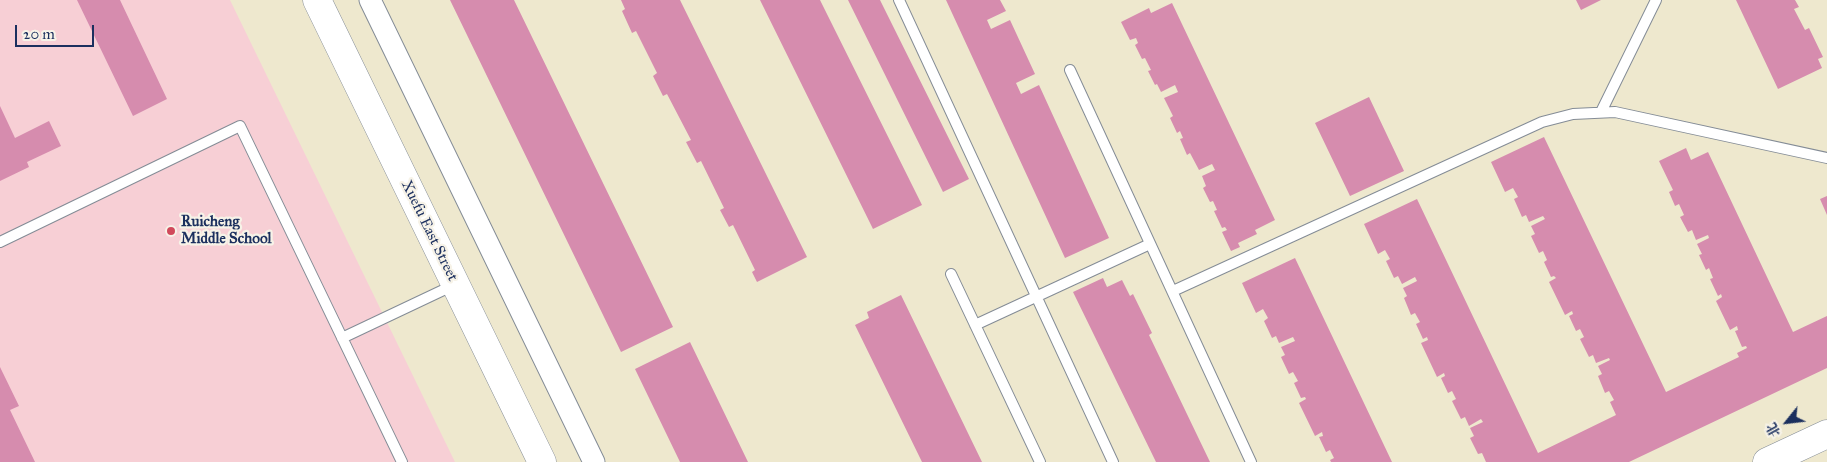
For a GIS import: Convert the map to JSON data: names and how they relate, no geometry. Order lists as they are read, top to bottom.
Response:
{
  "streets": {
    "street": ["Xuefu East Street"]
  },
  "places": ["Ruicheng Middle School"],
  "scale_bar": "20 m",
  "north": "bottom left"
}
